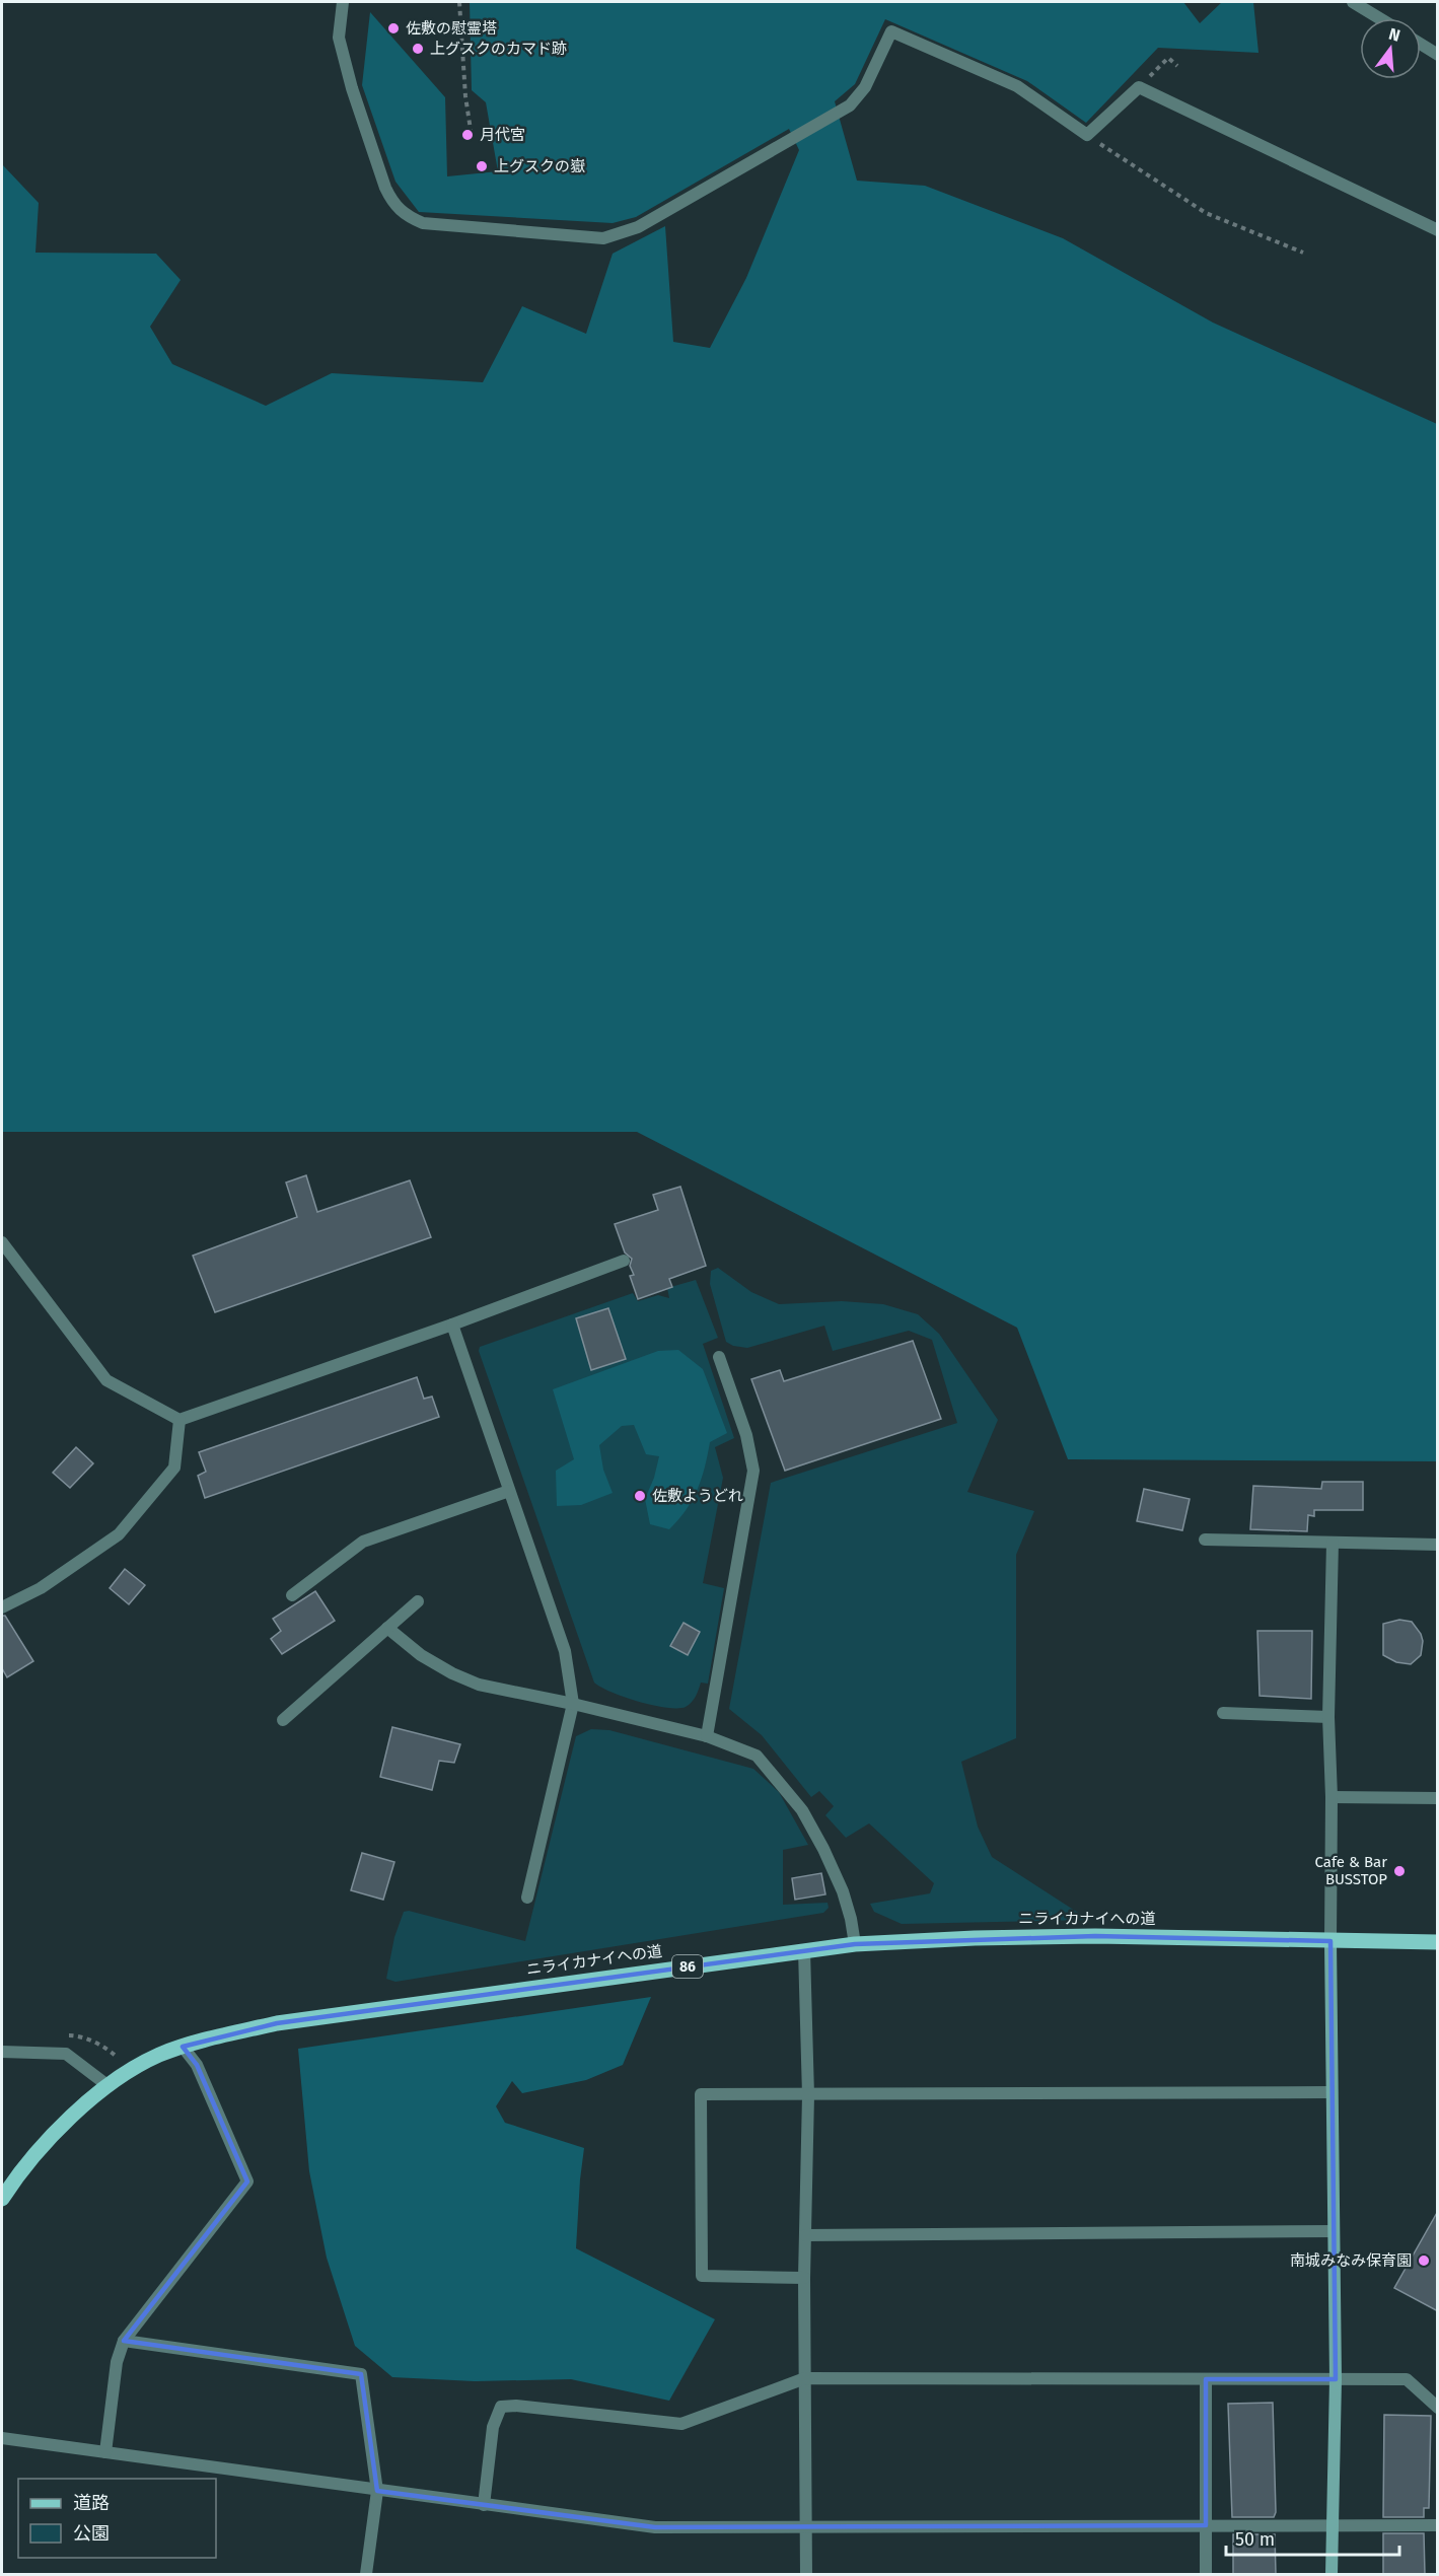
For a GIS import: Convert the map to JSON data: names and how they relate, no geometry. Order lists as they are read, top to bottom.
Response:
{
  "streets": {
    "main road": ["ニライカナイへの道", "86"]
  },
  "places": [
    "佐敷の慰霊塔",
    "上グスクのカマド跡",
    "月代宮",
    "上グスクの嶽",
    "佐敷ようどれ",
    "Cafe & Bar BUSSTOP",
    "南城みなみ保育園"
  ],
  "legend": ["道路", "公園"],
  "scale_bar": "50 m",
  "north": "top"
}
